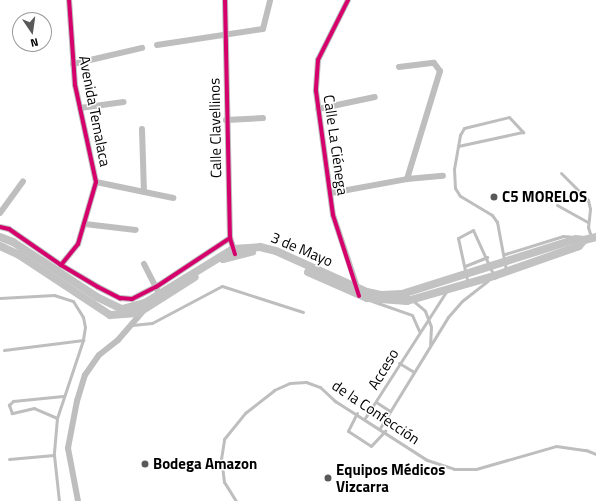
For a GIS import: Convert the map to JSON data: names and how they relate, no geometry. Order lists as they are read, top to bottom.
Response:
{
  "streets": {
    "main road": ["3 de Mayo"],
    "street": ["Avenida Temalaca", "Calle Clavellinos", "Calle La Ciénega"],
    "lane": ["Acceso", "de la Confección"]
  },
  "crossings": [
    ["Calle Clavellinos", "3 de Mayo"],
    ["Calle La Ciénega", "3 de Mayo"],
    ["3 de Mayo", "Acceso"],
    ["Acceso", "de la Confección"]
  ],
  "places": ["C5 MORELOS", "Bodega Amazon", "Equipos Médicos Vizcarra"],
  "north": "bottom"
}
